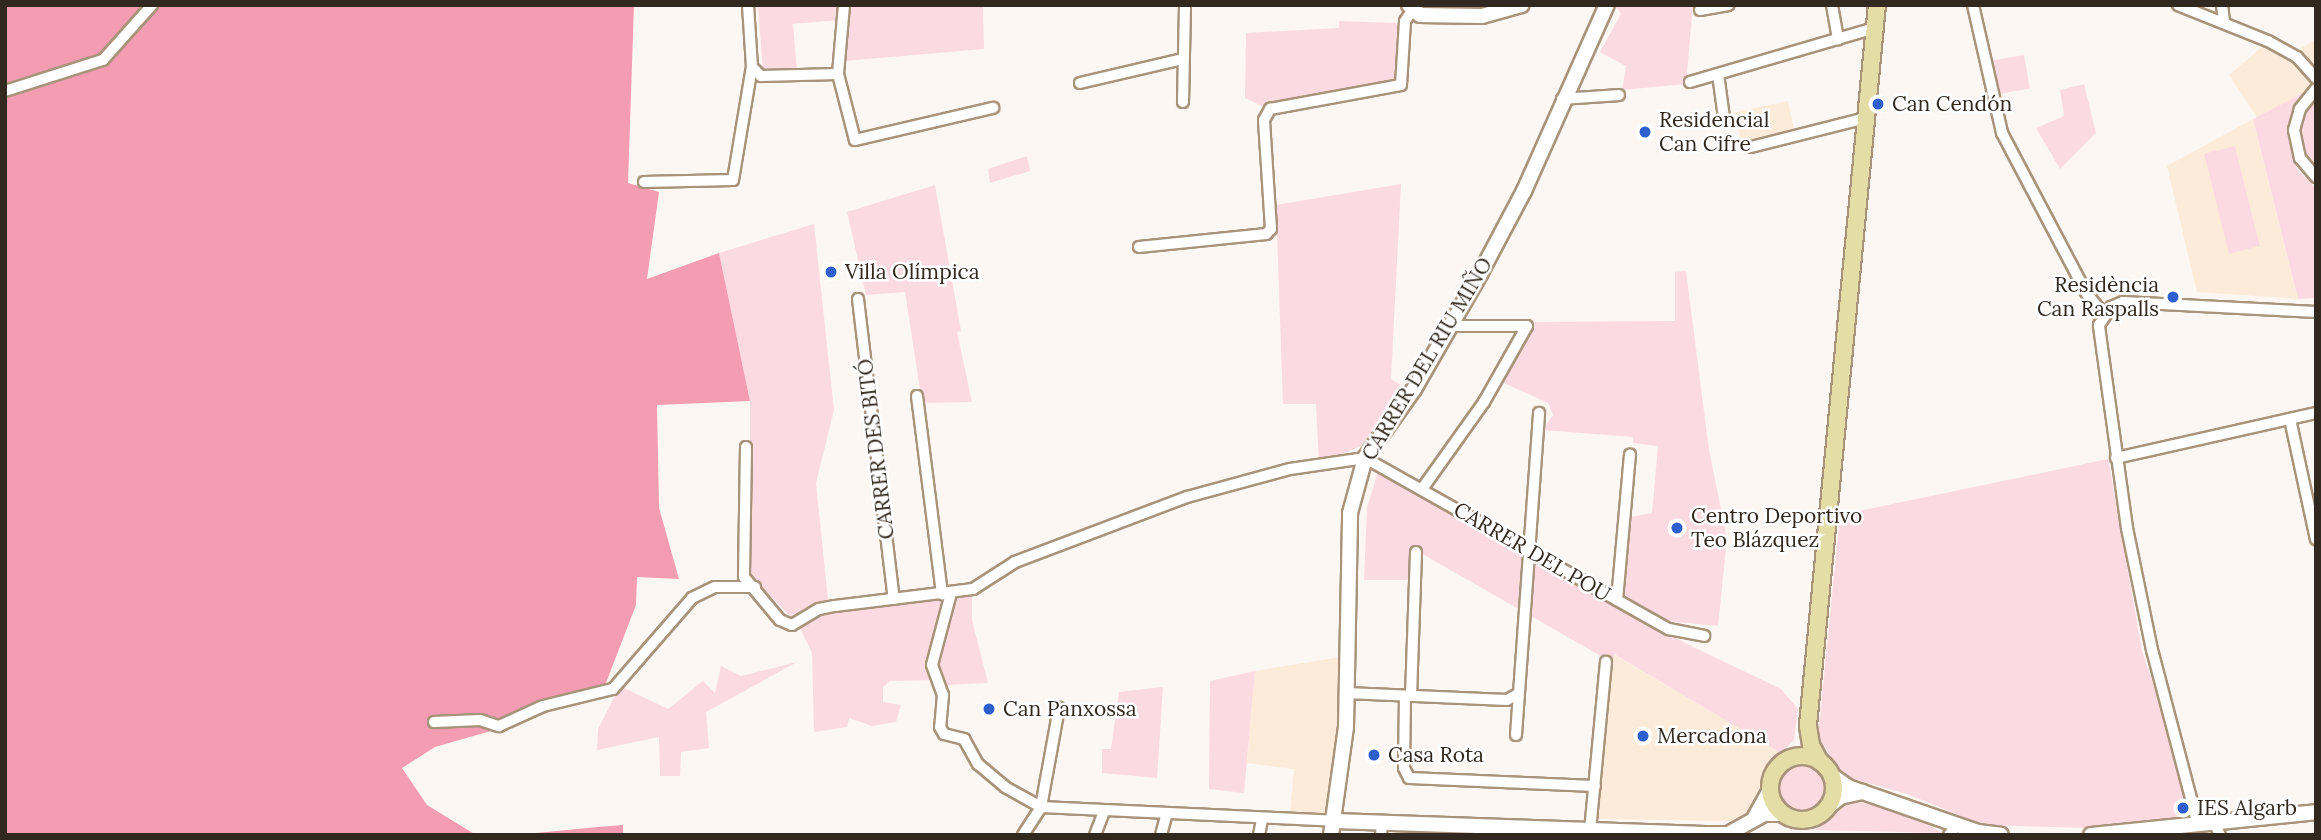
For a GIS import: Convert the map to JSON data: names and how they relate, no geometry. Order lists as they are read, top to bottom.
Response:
{
  "streets": {
    "street": ["CARRER DEL RIU MIÑO", "CARRER DES BITÓ", "CARRER DEL POU"]
  },
  "crossings": [
    ["CARRER DEL RIU MIÑO", "CARRER DEL POU"]
  ],
  "places": [
    "Can Cendón",
    "Residencial Can Cifre",
    "Villa Olímpica",
    "Residència Can Raspalls",
    "Centro Deportivo Teo Blázquez",
    "Can Panxossa",
    "Mercadona",
    "Casa Rota",
    "IES Algarb"
  ]
}
